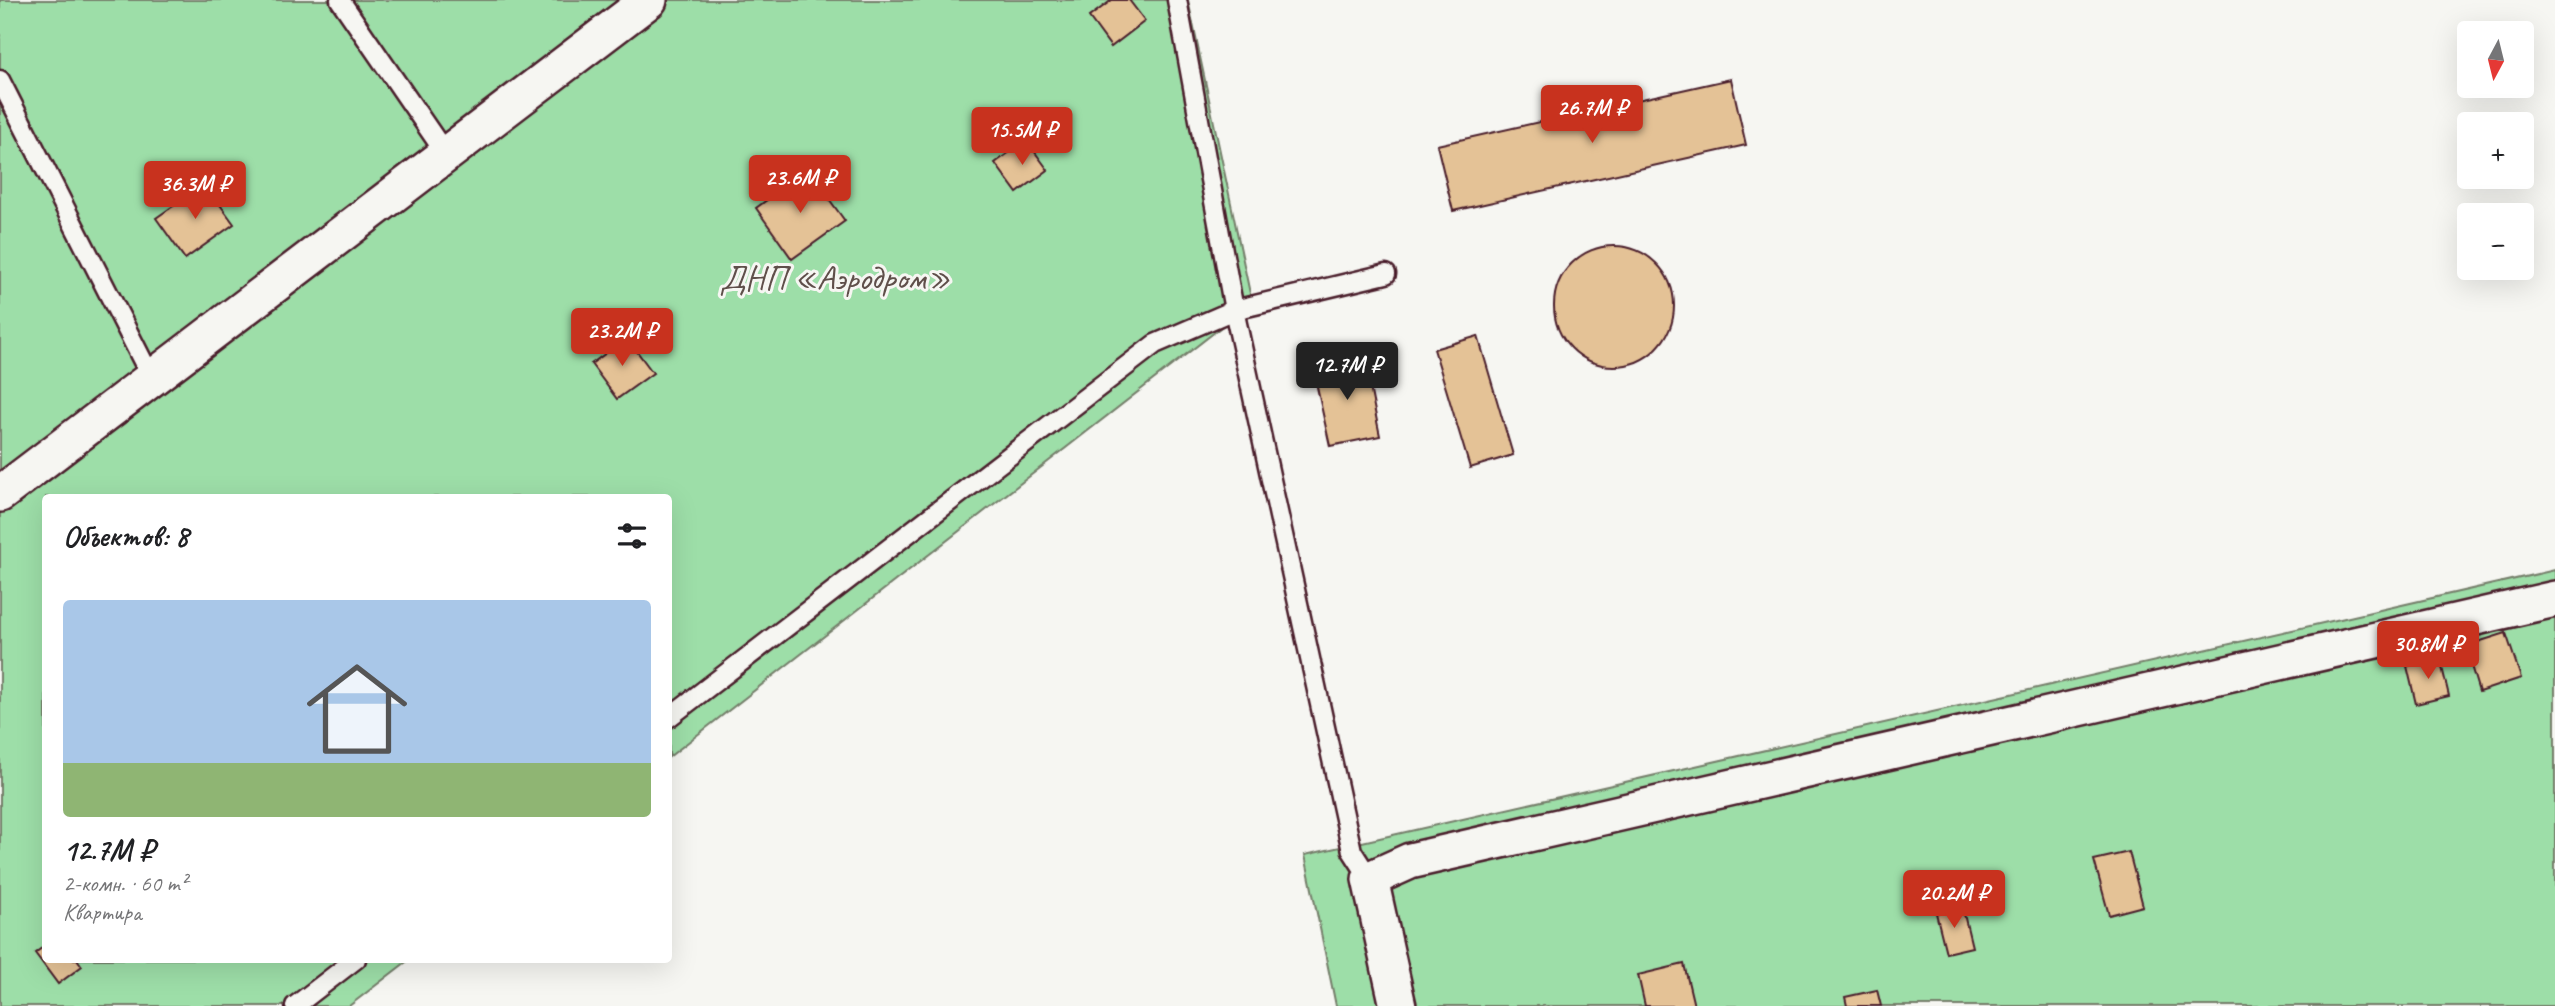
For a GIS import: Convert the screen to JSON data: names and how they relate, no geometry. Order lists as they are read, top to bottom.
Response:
{
  "parks": ["ДНП «Аэродром»"],
  "north": "bottom",
  "page": {
    "map_buttons": ["+", "−"],
    "price": [
      "26.7M ₽",
      "15.5M ₽",
      "23.6M ₽",
      "36.3M ₽",
      "23.2M ₽",
      "12.7M ₽",
      "30.8M ₽",
      "20.2M ₽"
    ],
    "heading": "Объектов: 8",
    "list": [
      {
        "name": "12.7M ₽",
        "note": "2-комн. · 60 m² · Квартира"
      }
    ]
  }
}
